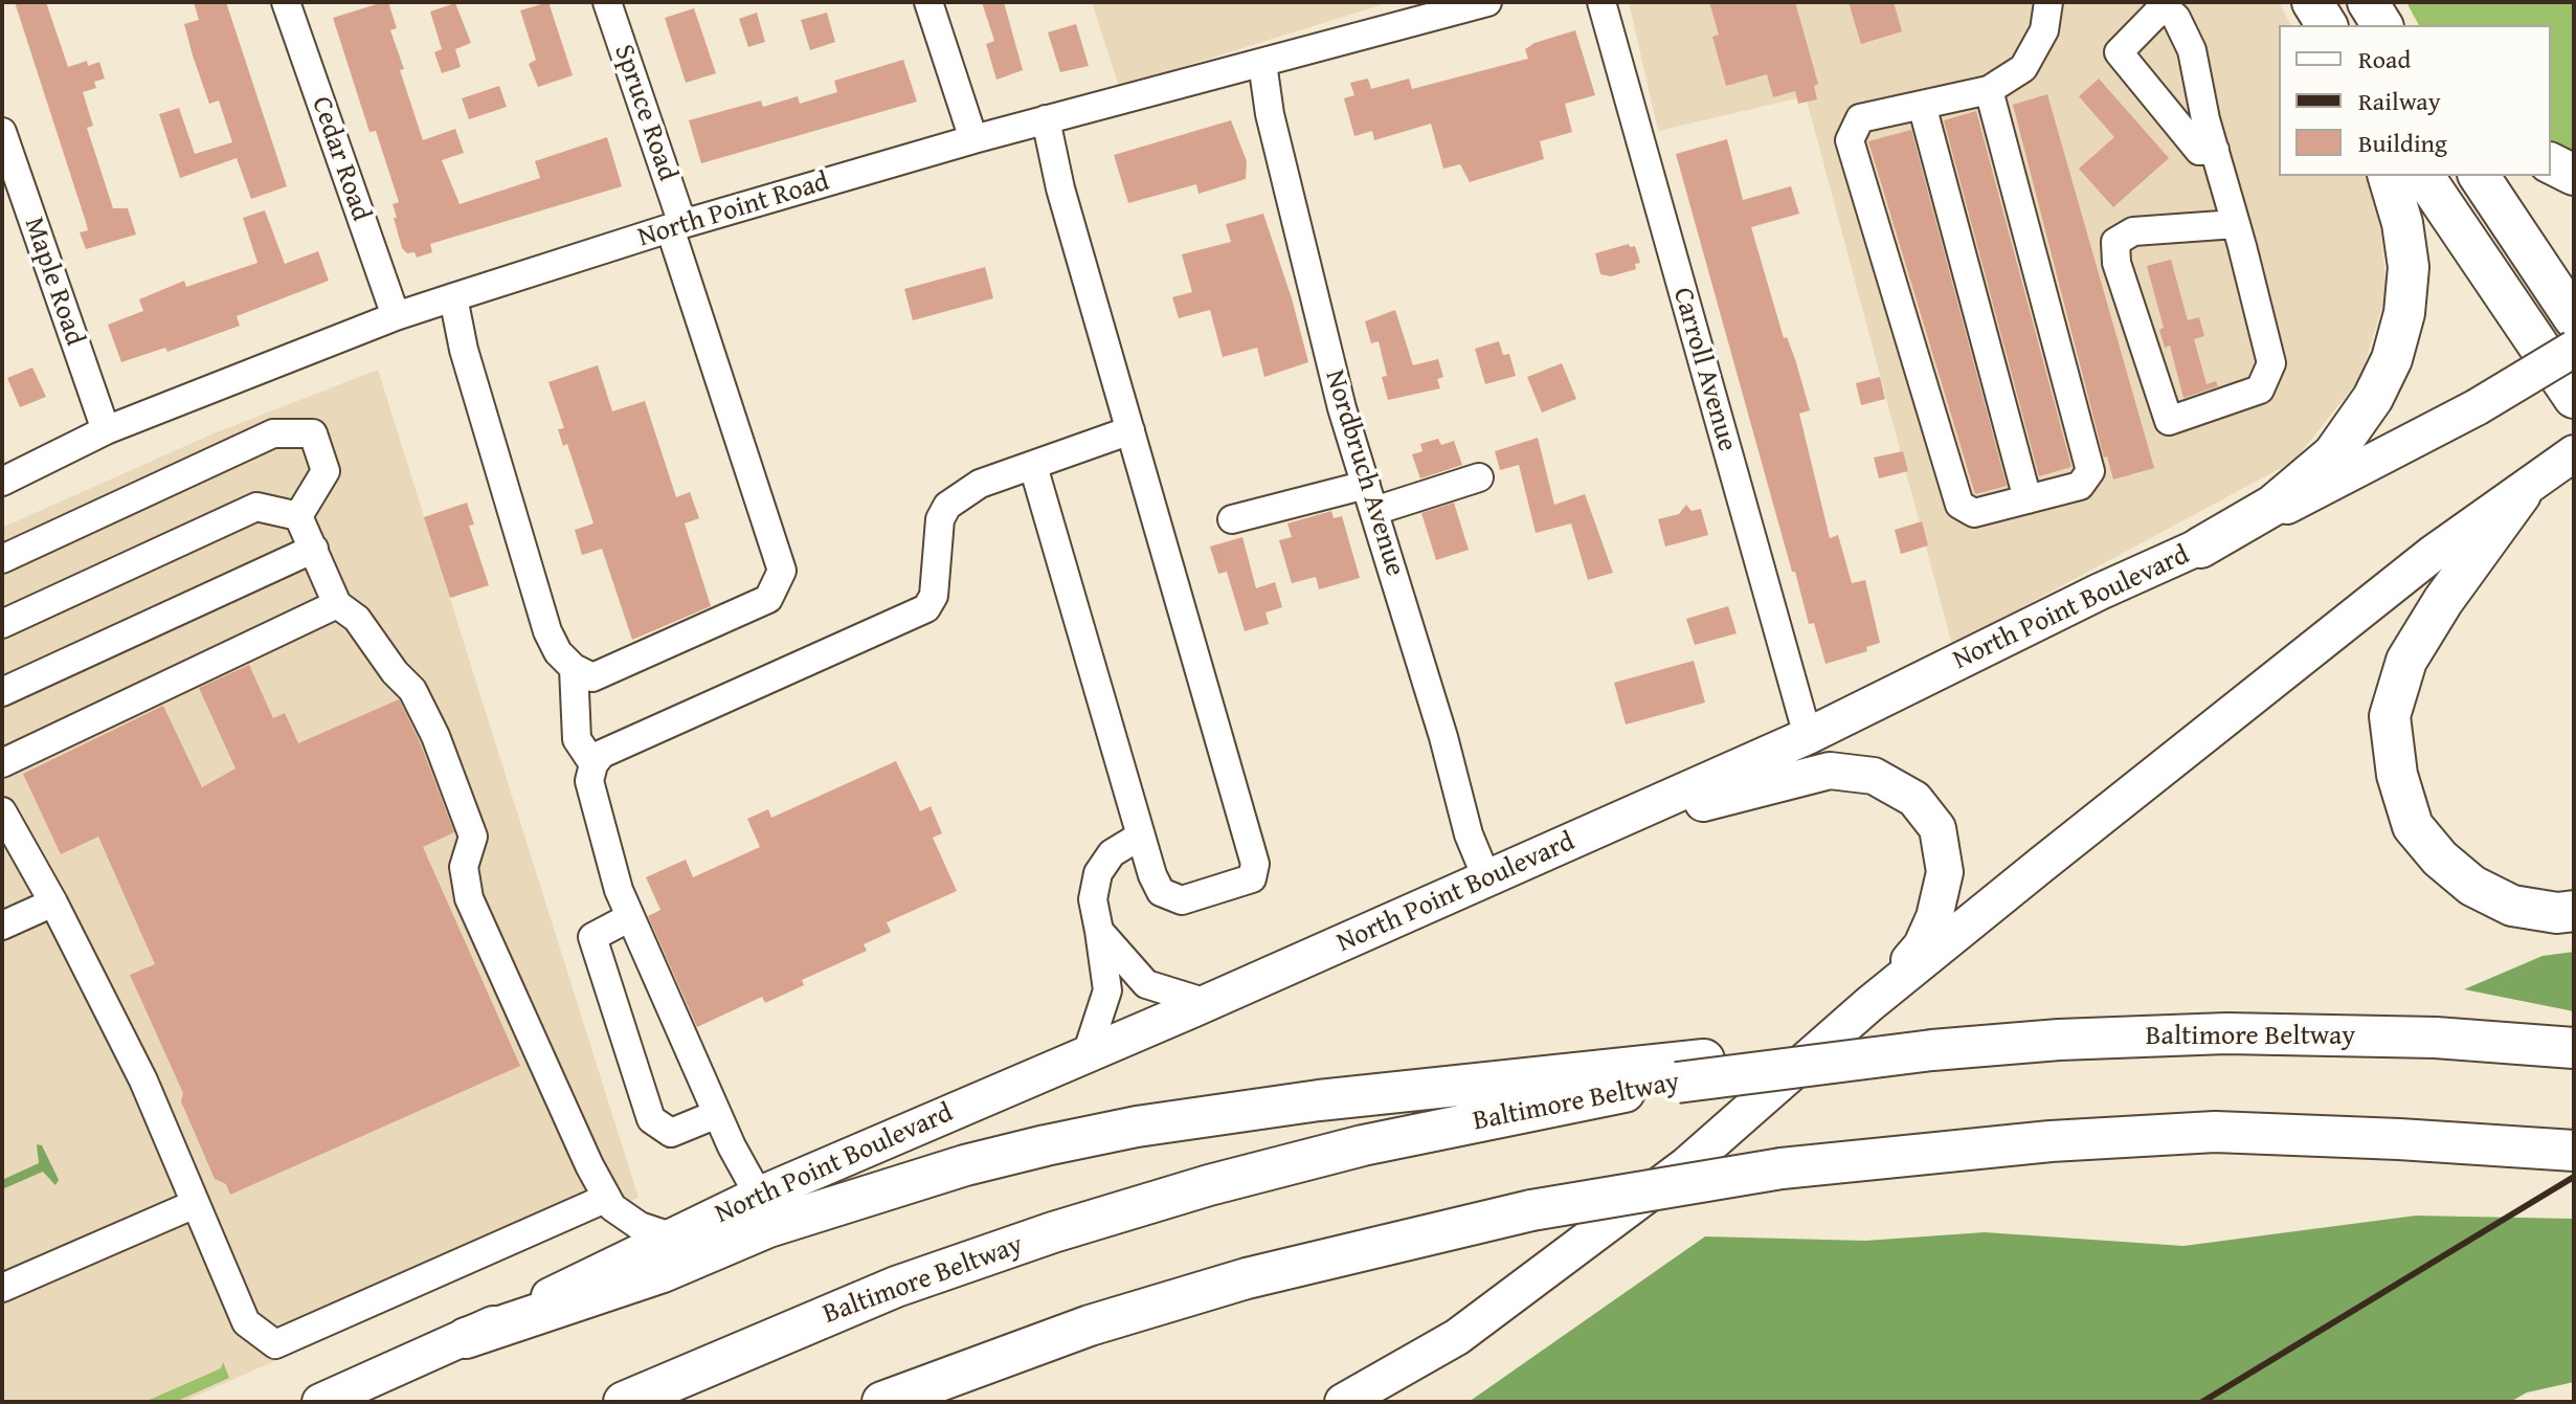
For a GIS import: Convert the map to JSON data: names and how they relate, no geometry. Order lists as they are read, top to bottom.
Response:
{
  "streets": {
    "highway": ["Baltimore Beltway"],
    "main road": ["North Point Boulevard"],
    "street": [
      "Spruce Road",
      "Cedar Road",
      "North Point Road",
      "Maple Road",
      "Carroll Avenue",
      "Nordbruch Avenue"
    ]
  },
  "crossings": [
    ["Spruce Road", "North Point Road"],
    ["Cedar Road", "North Point Road"],
    ["North Point Road", "Maple Road"],
    ["North Point Road", "Nordbruch Avenue"],
    ["Carroll Avenue", "North Point Boulevard"],
    ["Nordbruch Avenue", "North Point Boulevard"]
  ],
  "legend": ["Road", "Railway", "Building"]
}
